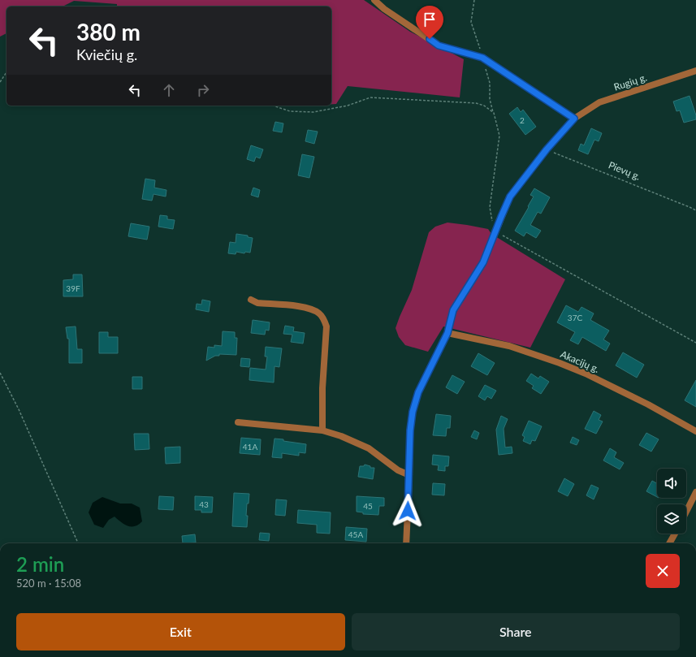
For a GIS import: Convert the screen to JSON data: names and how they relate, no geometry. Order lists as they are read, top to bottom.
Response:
{
  "streets": {
    "street": ["Rugių g.", "Akacijų g."],
    "path": ["Pievų g."]
  },
  "house_numbers": [
    "2",
    "39F",
    "37C",
    "41A",
    "43",
    "45",
    "45A"
  ],
  "page": {
    "turn": ["380 m", "Kviečių g."],
    "heading": ["2 min", "520 m · 15:08"],
    "buttons": ["Exit", "Share"]
  }
}
